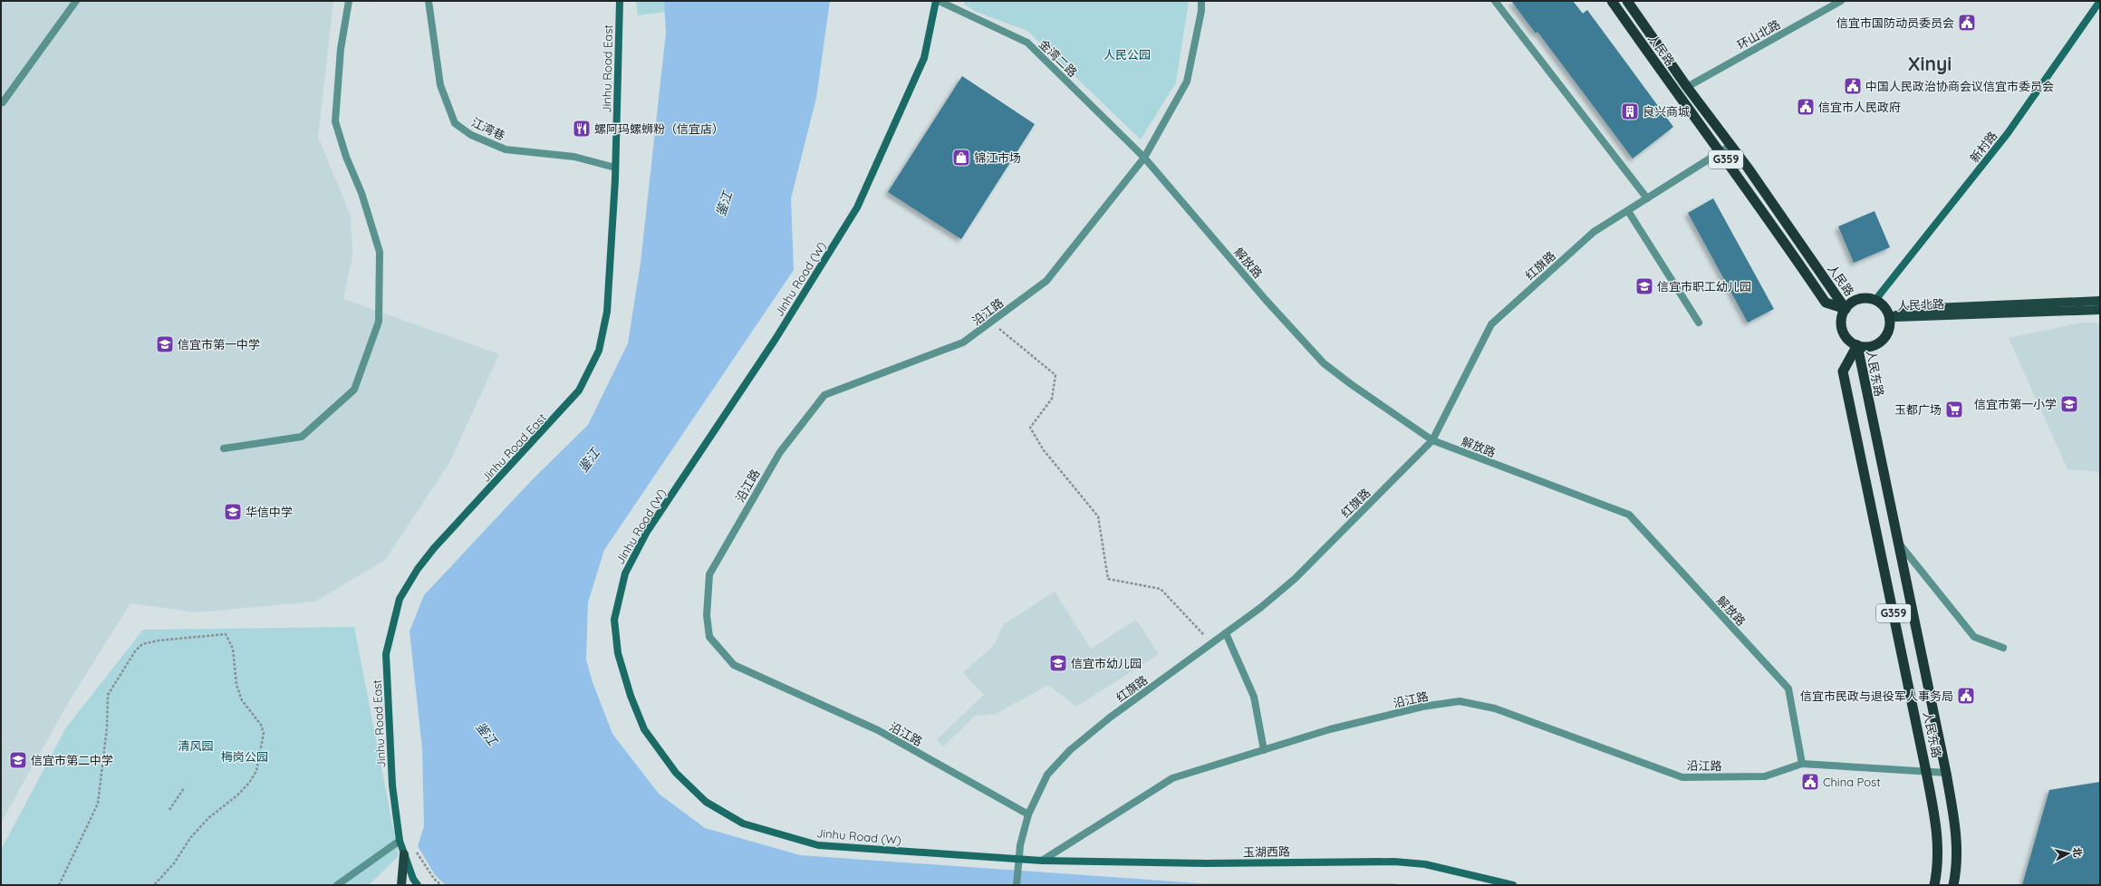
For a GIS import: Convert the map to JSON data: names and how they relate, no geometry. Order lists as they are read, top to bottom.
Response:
{
  "streets": {
    "highway": ["人民路", "G359", "人民东路"],
    "main road": [
      "Jinhu Road East",
      "新村路",
      "Jinhu Road (W)",
      "人民北路",
      "玉湖西路"
    ],
    "street": [
      "环山北路",
      "金湾二路",
      "江湾巷",
      "解放路",
      "红旗路",
      "沿江路"
    ]
  },
  "crossings": [
    ["环山北路", "人民路"],
    ["人民路", "新村路"],
    ["人民路", "红旗路"],
    ["人民路", "人民北路"],
    ["人民路", "人民东路"],
    ["金湾二路", "解放路"],
    ["金湾二路", "沿江路"],
    ["Jinhu Road East", "江湾巷"],
    ["新村路", "人民北路"],
    ["新村路", "人民东路"],
    ["解放路", "红旗路"],
    ["解放路", "沿江路"],
    ["红旗路", "Jinhu Road (W)"],
    ["红旗路", "沿江路"],
    ["红旗路", "玉湖西路"],
    ["Jinhu Road (W)", "玉湖西路"],
    ["人民北路", "人民东路"],
    ["沿江路", "玉湖西路"]
  ],
  "districts": ["Xinyi"],
  "water": ["鉴江"],
  "parks": ["人民公园", "清风园", "梅岗公园"],
  "places": {
    "public building": [
      "信宜市国防动员委员会",
      "中国人民政治协商会议信宜市委员会",
      "信宜市人民政府",
      "信宜市民政与退役军人事务局",
      "China Post"
    ],
    "building": ["良兴商城"],
    "restaurant": ["螺阿玛螺蛳粉（信宜店）"],
    "shop": ["锦江市场"],
    "school or university": [
      "信宜市职工幼儿园",
      "信宜市第一中学",
      "信宜市第一小学",
      "华信中学",
      "信宜市幼儿园",
      "信宜市第二中学"
    ],
    "supermarket": ["玉都广场"]
  },
  "north": "right"
}
